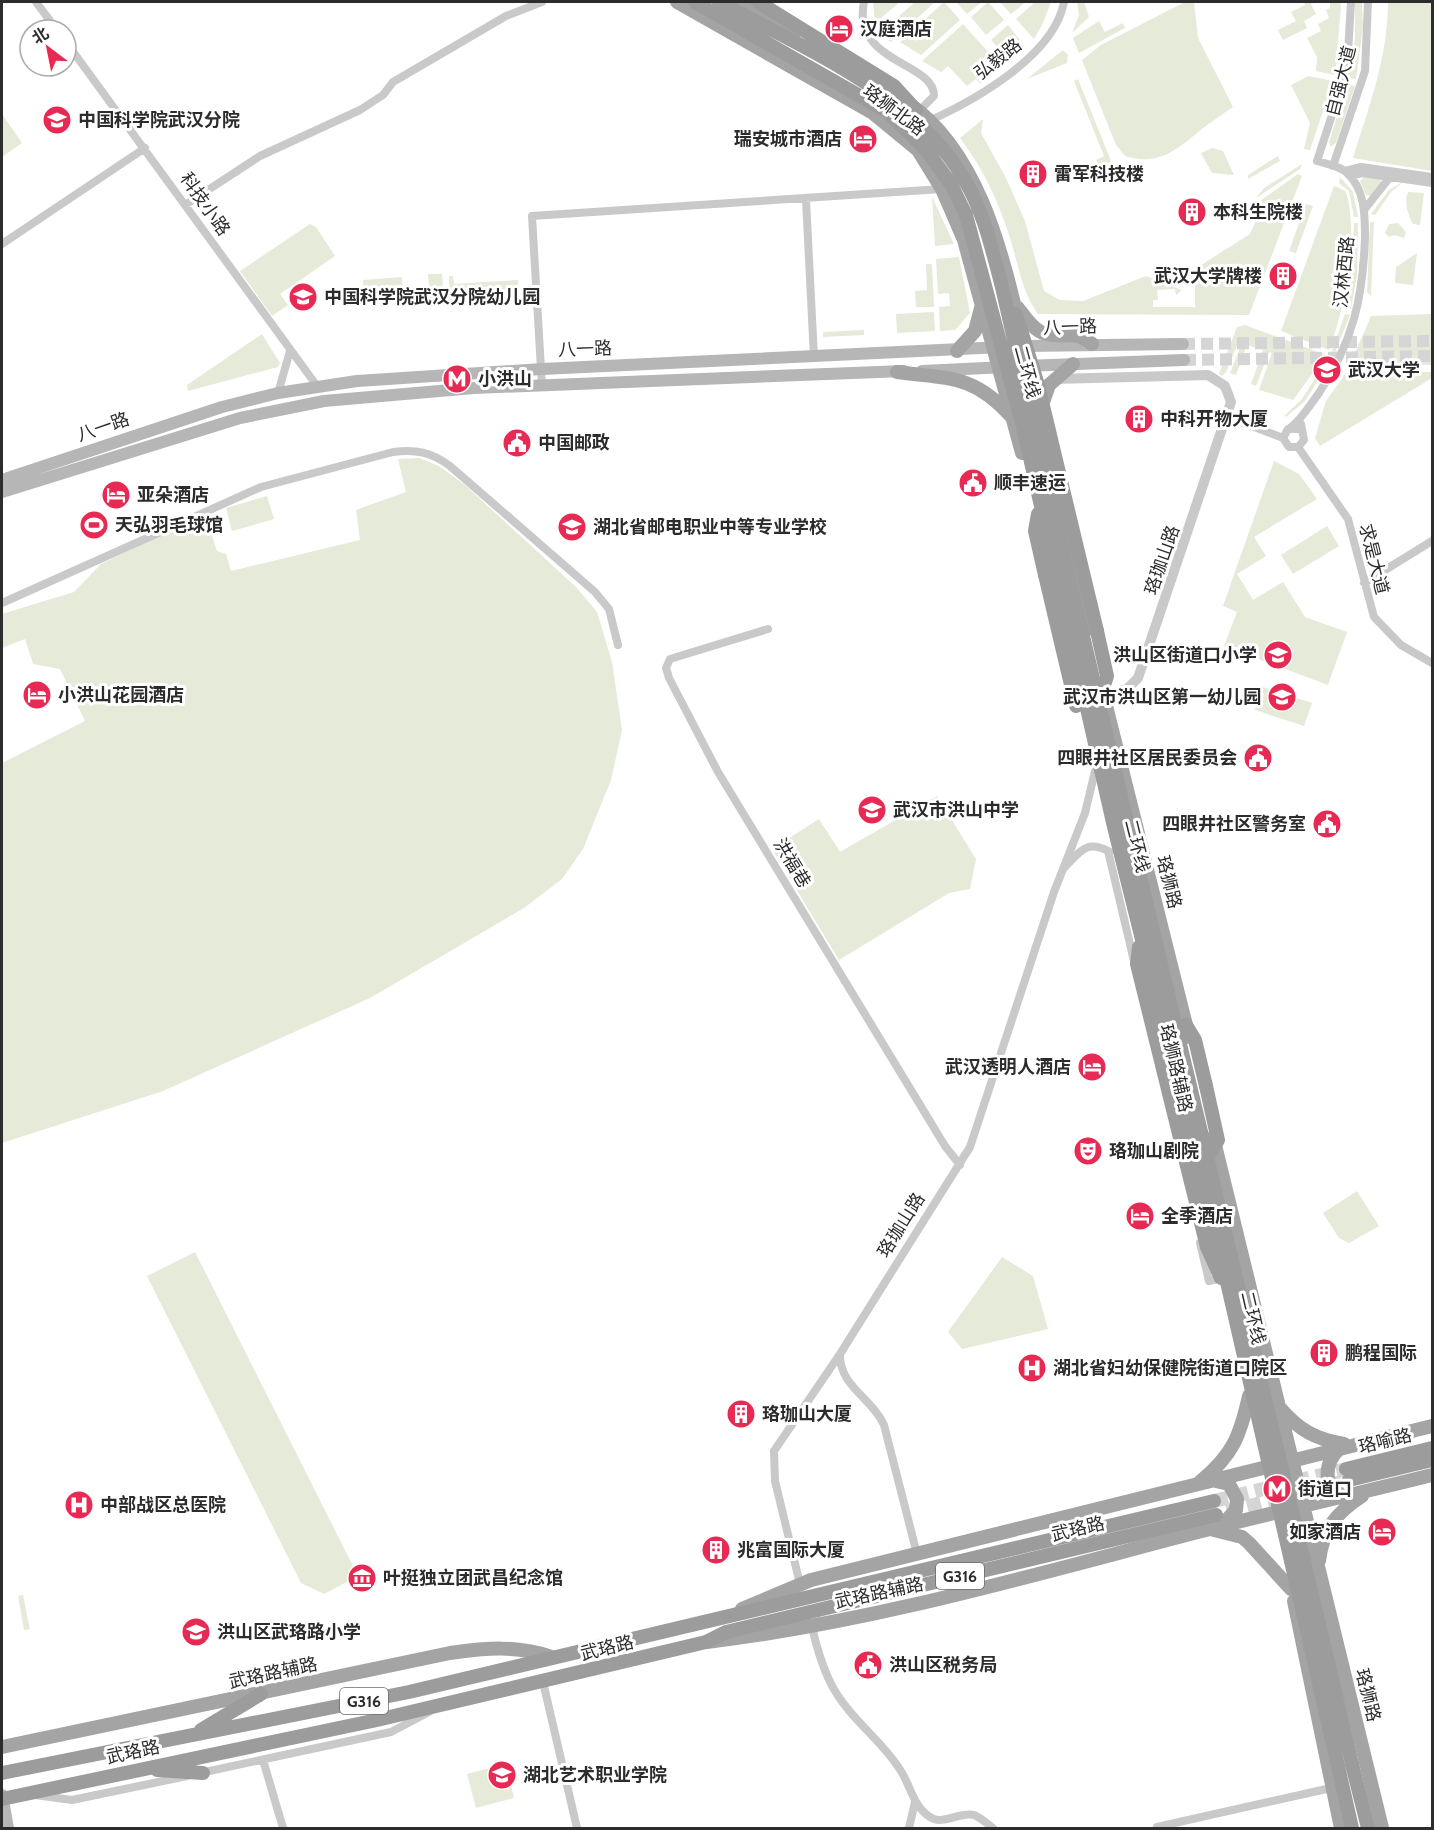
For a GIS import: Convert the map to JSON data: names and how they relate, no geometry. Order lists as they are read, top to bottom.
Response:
{
  "streets": {
    "highway": [
      "二环线",
      "珞喻路",
      "武珞路",
      "G316"
    ],
    "main road": [
      "珞狮北路",
      "八一路",
      "珞狮路",
      "武珞路辅路"
    ],
    "street": [
      "弘毅路",
      "自强大道",
      "科技小路",
      "汉林西路",
      "求是大道",
      "珞珈山路",
      "洪福巷"
    ]
  },
  "crossings": [
    ["弘毅路", "珞狮北路"],
    ["珞狮北路", "八一路"],
    ["珞狮北路", "珞狮路"],
    ["科技小路", "八一路"],
    ["八一路", "珞狮路"],
    ["珞珈山路", "洪福巷"],
    ["珞珈山路", "珞狮路"],
    ["珞珈山路", "武珞路辅路"],
    ["珞狮路", "武珞路辅路"],
    ["武珞路", "武珞路辅路"]
  ],
  "places": {
    "hotel": [
      "汉庭酒店",
      "瑞安城市酒店",
      "亚朵酒店",
      "小洪山花园酒店",
      "武汉透明人酒店",
      "全季酒店",
      "如家酒店"
    ],
    "school or university": [
      "中国科学院武汉分院",
      "中国科学院武汉分院幼儿园",
      "武汉大学",
      "湖北省邮电职业中等专业学校",
      "洪山区街道口小学",
      "武汉市洪山区第一幼儿园",
      "武汉市洪山中学",
      "洪山区武珞路小学",
      "湖北艺术职业学院"
    ],
    "building": [
      "雷军科技楼",
      "本科生院楼",
      "武汉大学牌楼",
      "中科开物大厦",
      "鹏程国际",
      "珞珈山大厦",
      "兆富国际大厦"
    ],
    "metro station": ["小洪山", "街道口"],
    "public building": [
      "中国邮政",
      "顺丰速运",
      "四眼井社区居民委员会",
      "四眼井社区警务室",
      "洪山区税务局"
    ],
    "sports": ["天弘羽毛球馆"],
    "theatre": ["珞珈山剧院"],
    "hospital": ["湖北省妇幼保健院街道口院区", "中部战区总医院"],
    "museum": ["叶挺独立团武昌纪念馆"]
  },
  "north": "top left"
}
